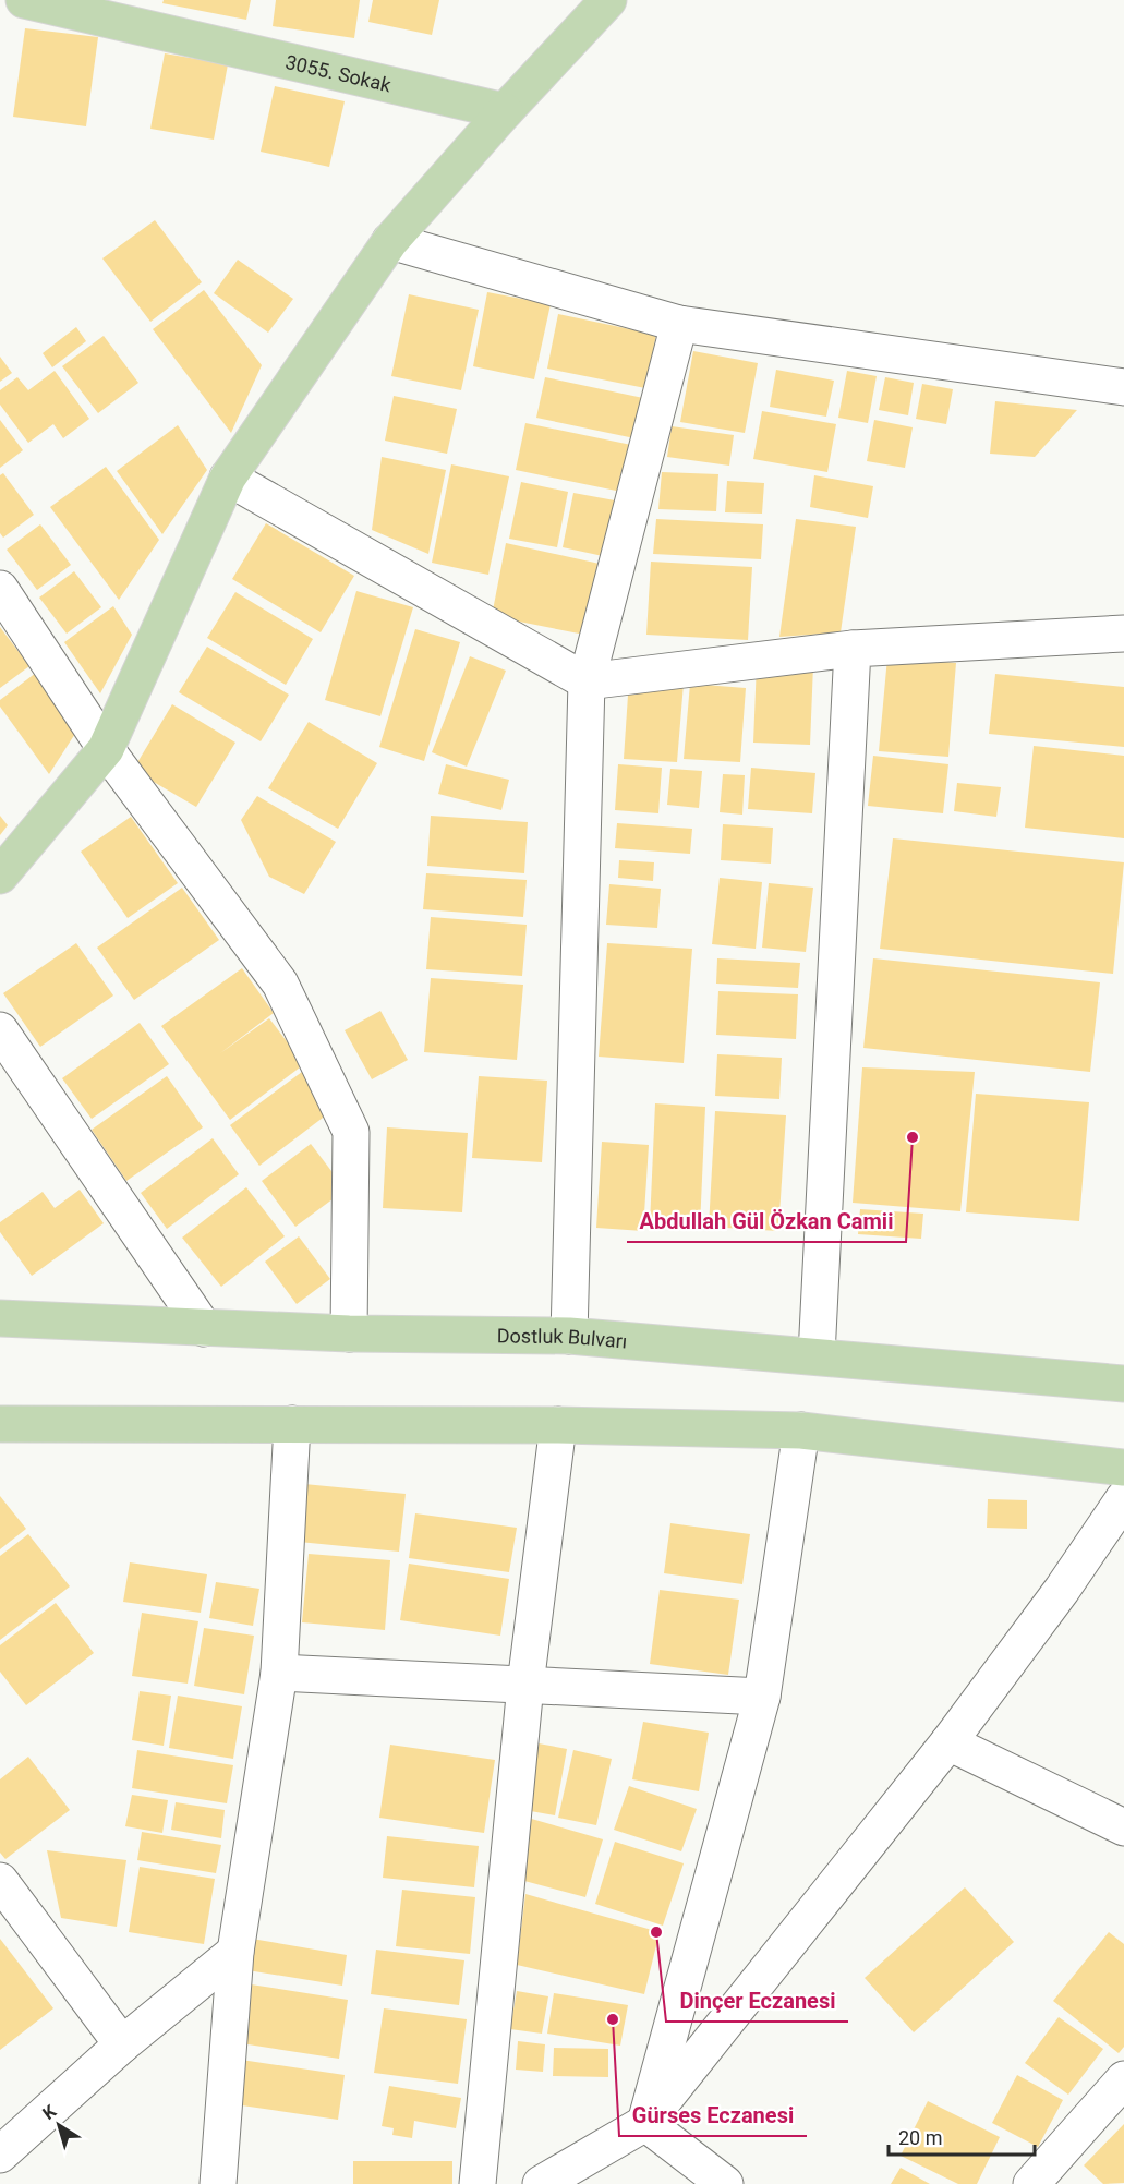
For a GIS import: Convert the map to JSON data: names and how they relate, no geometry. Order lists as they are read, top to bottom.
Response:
{
  "streets": {
    "main road": ["3055. Sokak", "Dostluk Bulvarı"]
  },
  "places": ["Abdullah Gül Özkan Camii", "Dinçer Eczanesi", "Gürses Eczanesi"],
  "scale_bar": "20 m",
  "north": "top left"
}
